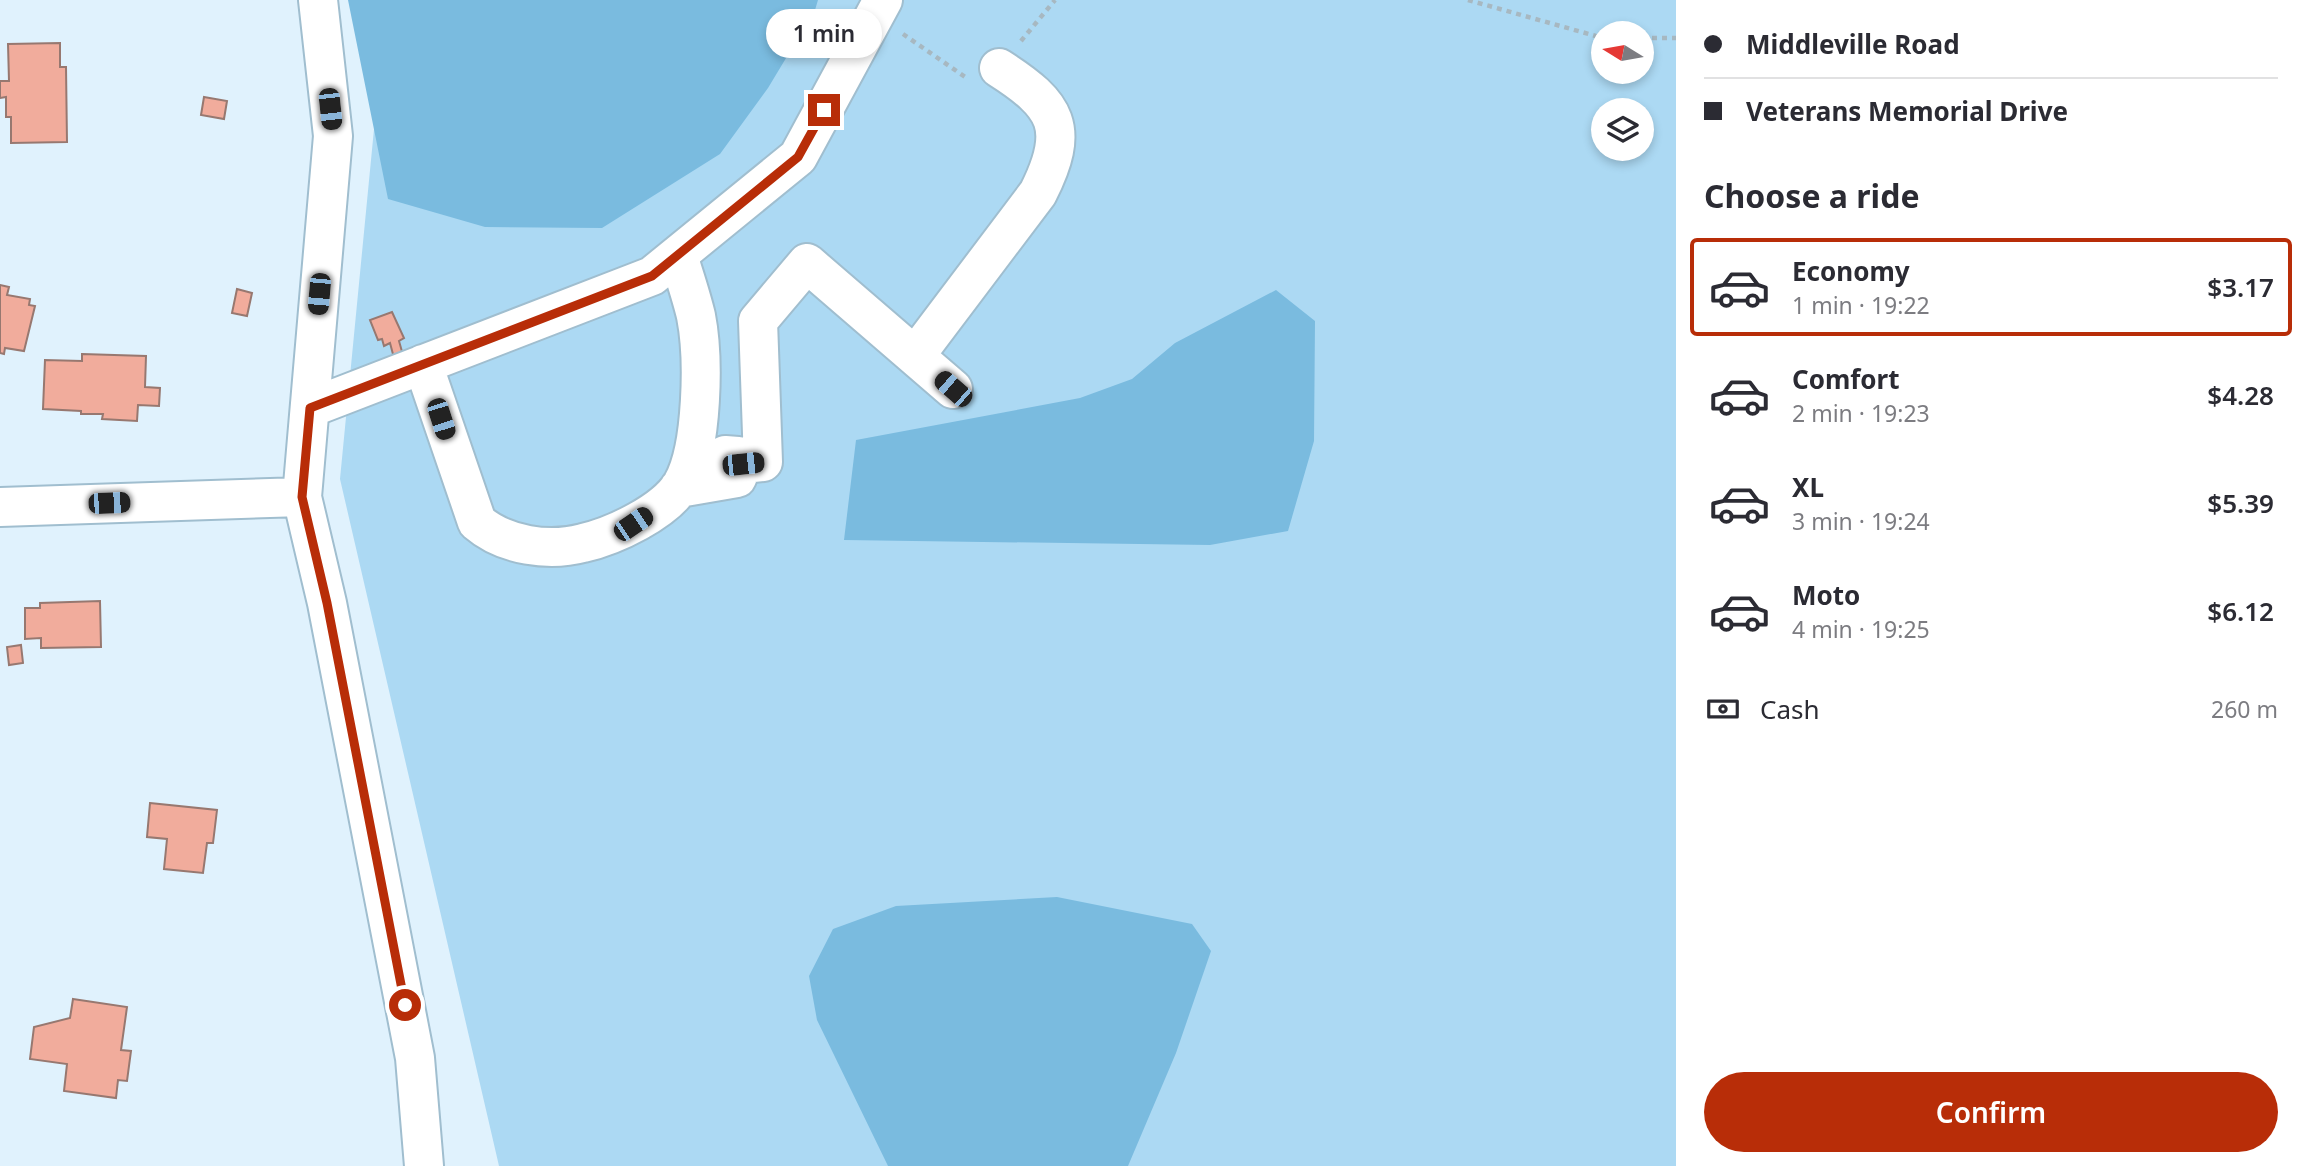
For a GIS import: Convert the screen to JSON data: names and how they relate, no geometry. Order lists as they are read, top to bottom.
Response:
{
  "north": "left",
  "page": {
    "banner": ["Middleville Road", "Veterans Memorial Drive"],
    "bubble": "1 min",
    "heading": "Choose a ride",
    "list": [
      {
        "name": "Economy",
        "note": "1 min · 19:22",
        "value": "$3.17"
      },
      {
        "name": "Comfort",
        "note": "2 min · 19:23",
        "value": "$4.28"
      },
      {
        "name": "XL",
        "note": "3 min · 19:24",
        "value": "$5.39"
      },
      {
        "name": "Moto",
        "note": "4 min · 19:25",
        "value": "$6.12"
      }
    ],
    "pay": ["Cash", "260 m"],
    "buttons": "Confirm"
  }
}
